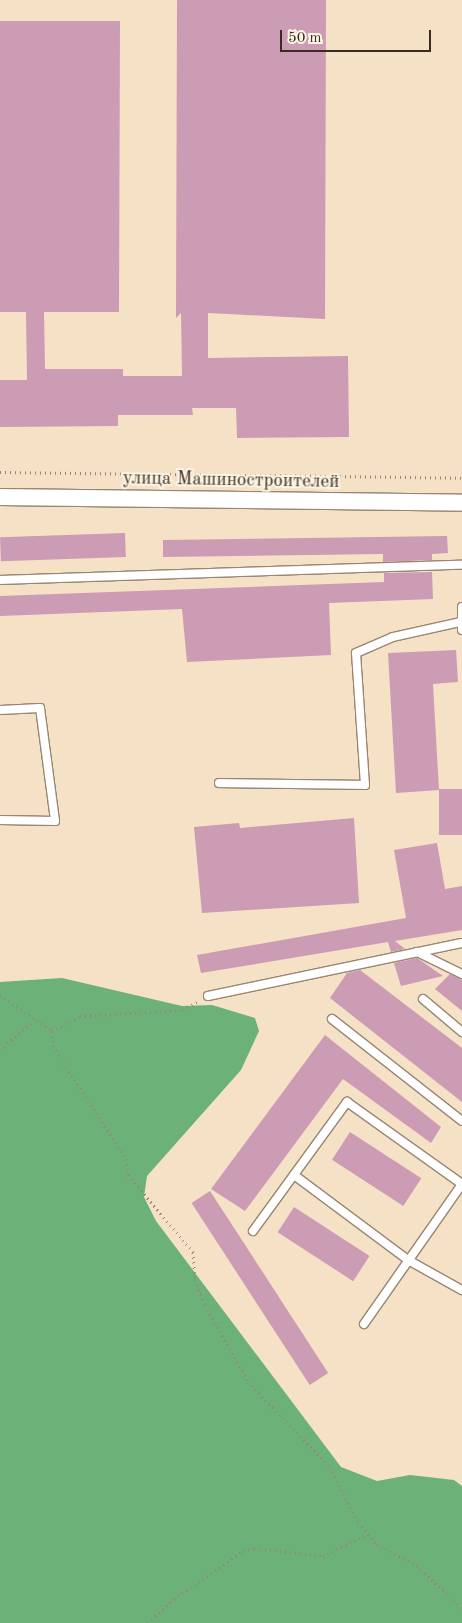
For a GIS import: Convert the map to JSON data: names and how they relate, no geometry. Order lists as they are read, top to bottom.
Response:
{
  "streets": {
    "street": ["улица Машиностроителей"]
  },
  "scale_bar": "50 m"
}
